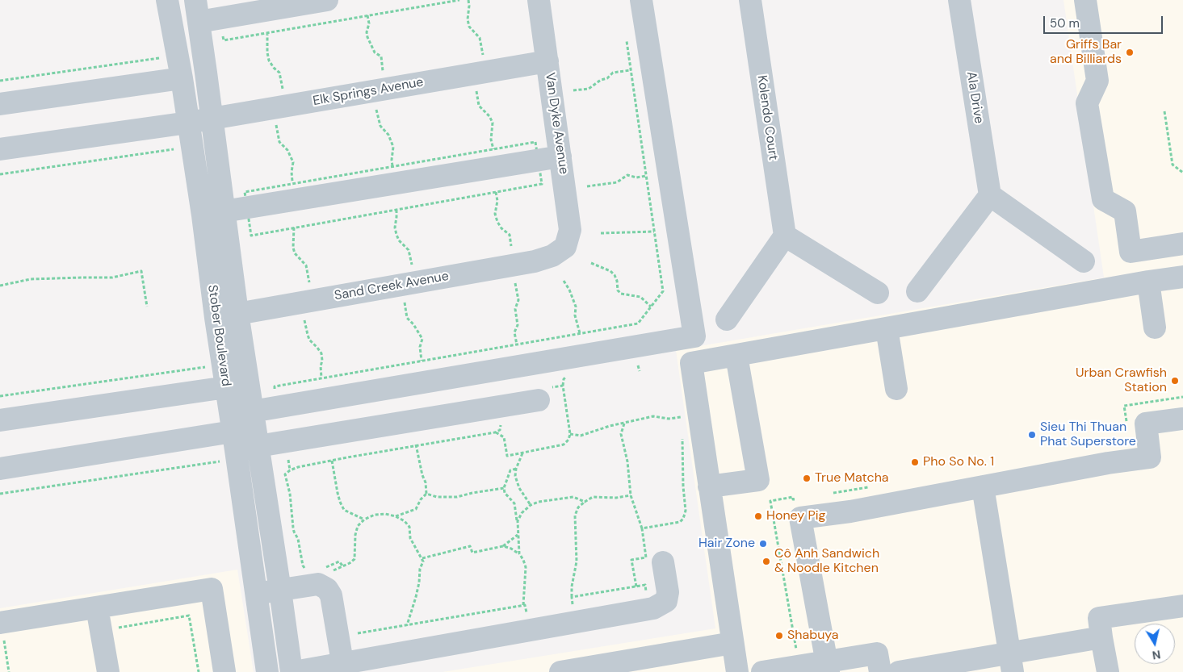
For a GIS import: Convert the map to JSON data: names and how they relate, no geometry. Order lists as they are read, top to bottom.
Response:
{
  "streets": {
    "street": [
      "Elk Springs Avenue",
      "Ala Drive",
      "Kolendo Court",
      "Van Dyke Avenue",
      "Sand Creek Avenue",
      "Stober Boulevard"
    ]
  },
  "crossings": [
    ["Elk Springs Avenue", "Van Dyke Avenue"],
    ["Elk Springs Avenue", "Stober Boulevard"],
    ["Van Dyke Avenue", "Sand Creek Avenue"],
    ["Sand Creek Avenue", "Stober Boulevard"]
  ],
  "places": [
    "Griffs Bar and Billiards",
    "Urban Crawfish Station",
    "Sieu Thi Thuan Phat Superstore",
    "Pho So No. 1",
    "True Matcha",
    "Honey Pig",
    "Hair Zone",
    "Cô Anh Sandwich & Noodle Kitchen",
    "Shabuya"
  ],
  "scale_bar": "50 m",
  "north": "bottom"
}
